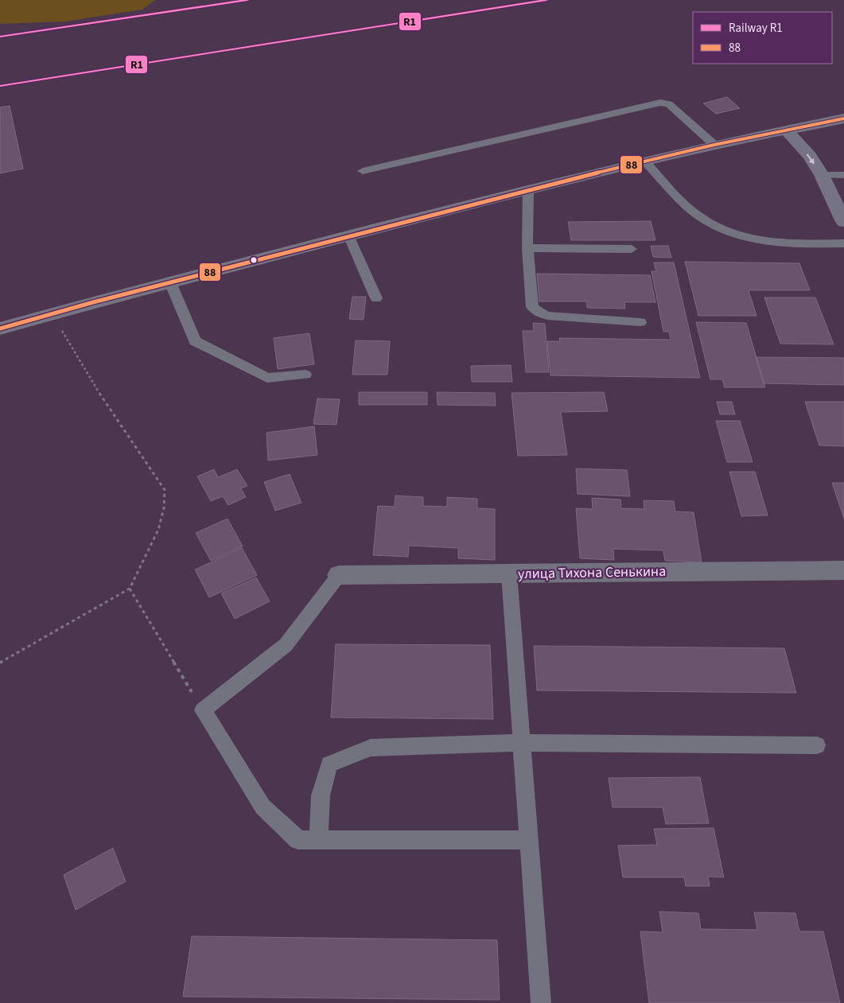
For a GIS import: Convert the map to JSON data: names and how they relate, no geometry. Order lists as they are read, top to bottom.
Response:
{
  "streets": {
    "street": ["улица Тихона Сенькина"]
  },
  "lines": ["rail line R1", "transit line 88"],
  "legend": ["Railway R1", "88"]
}
